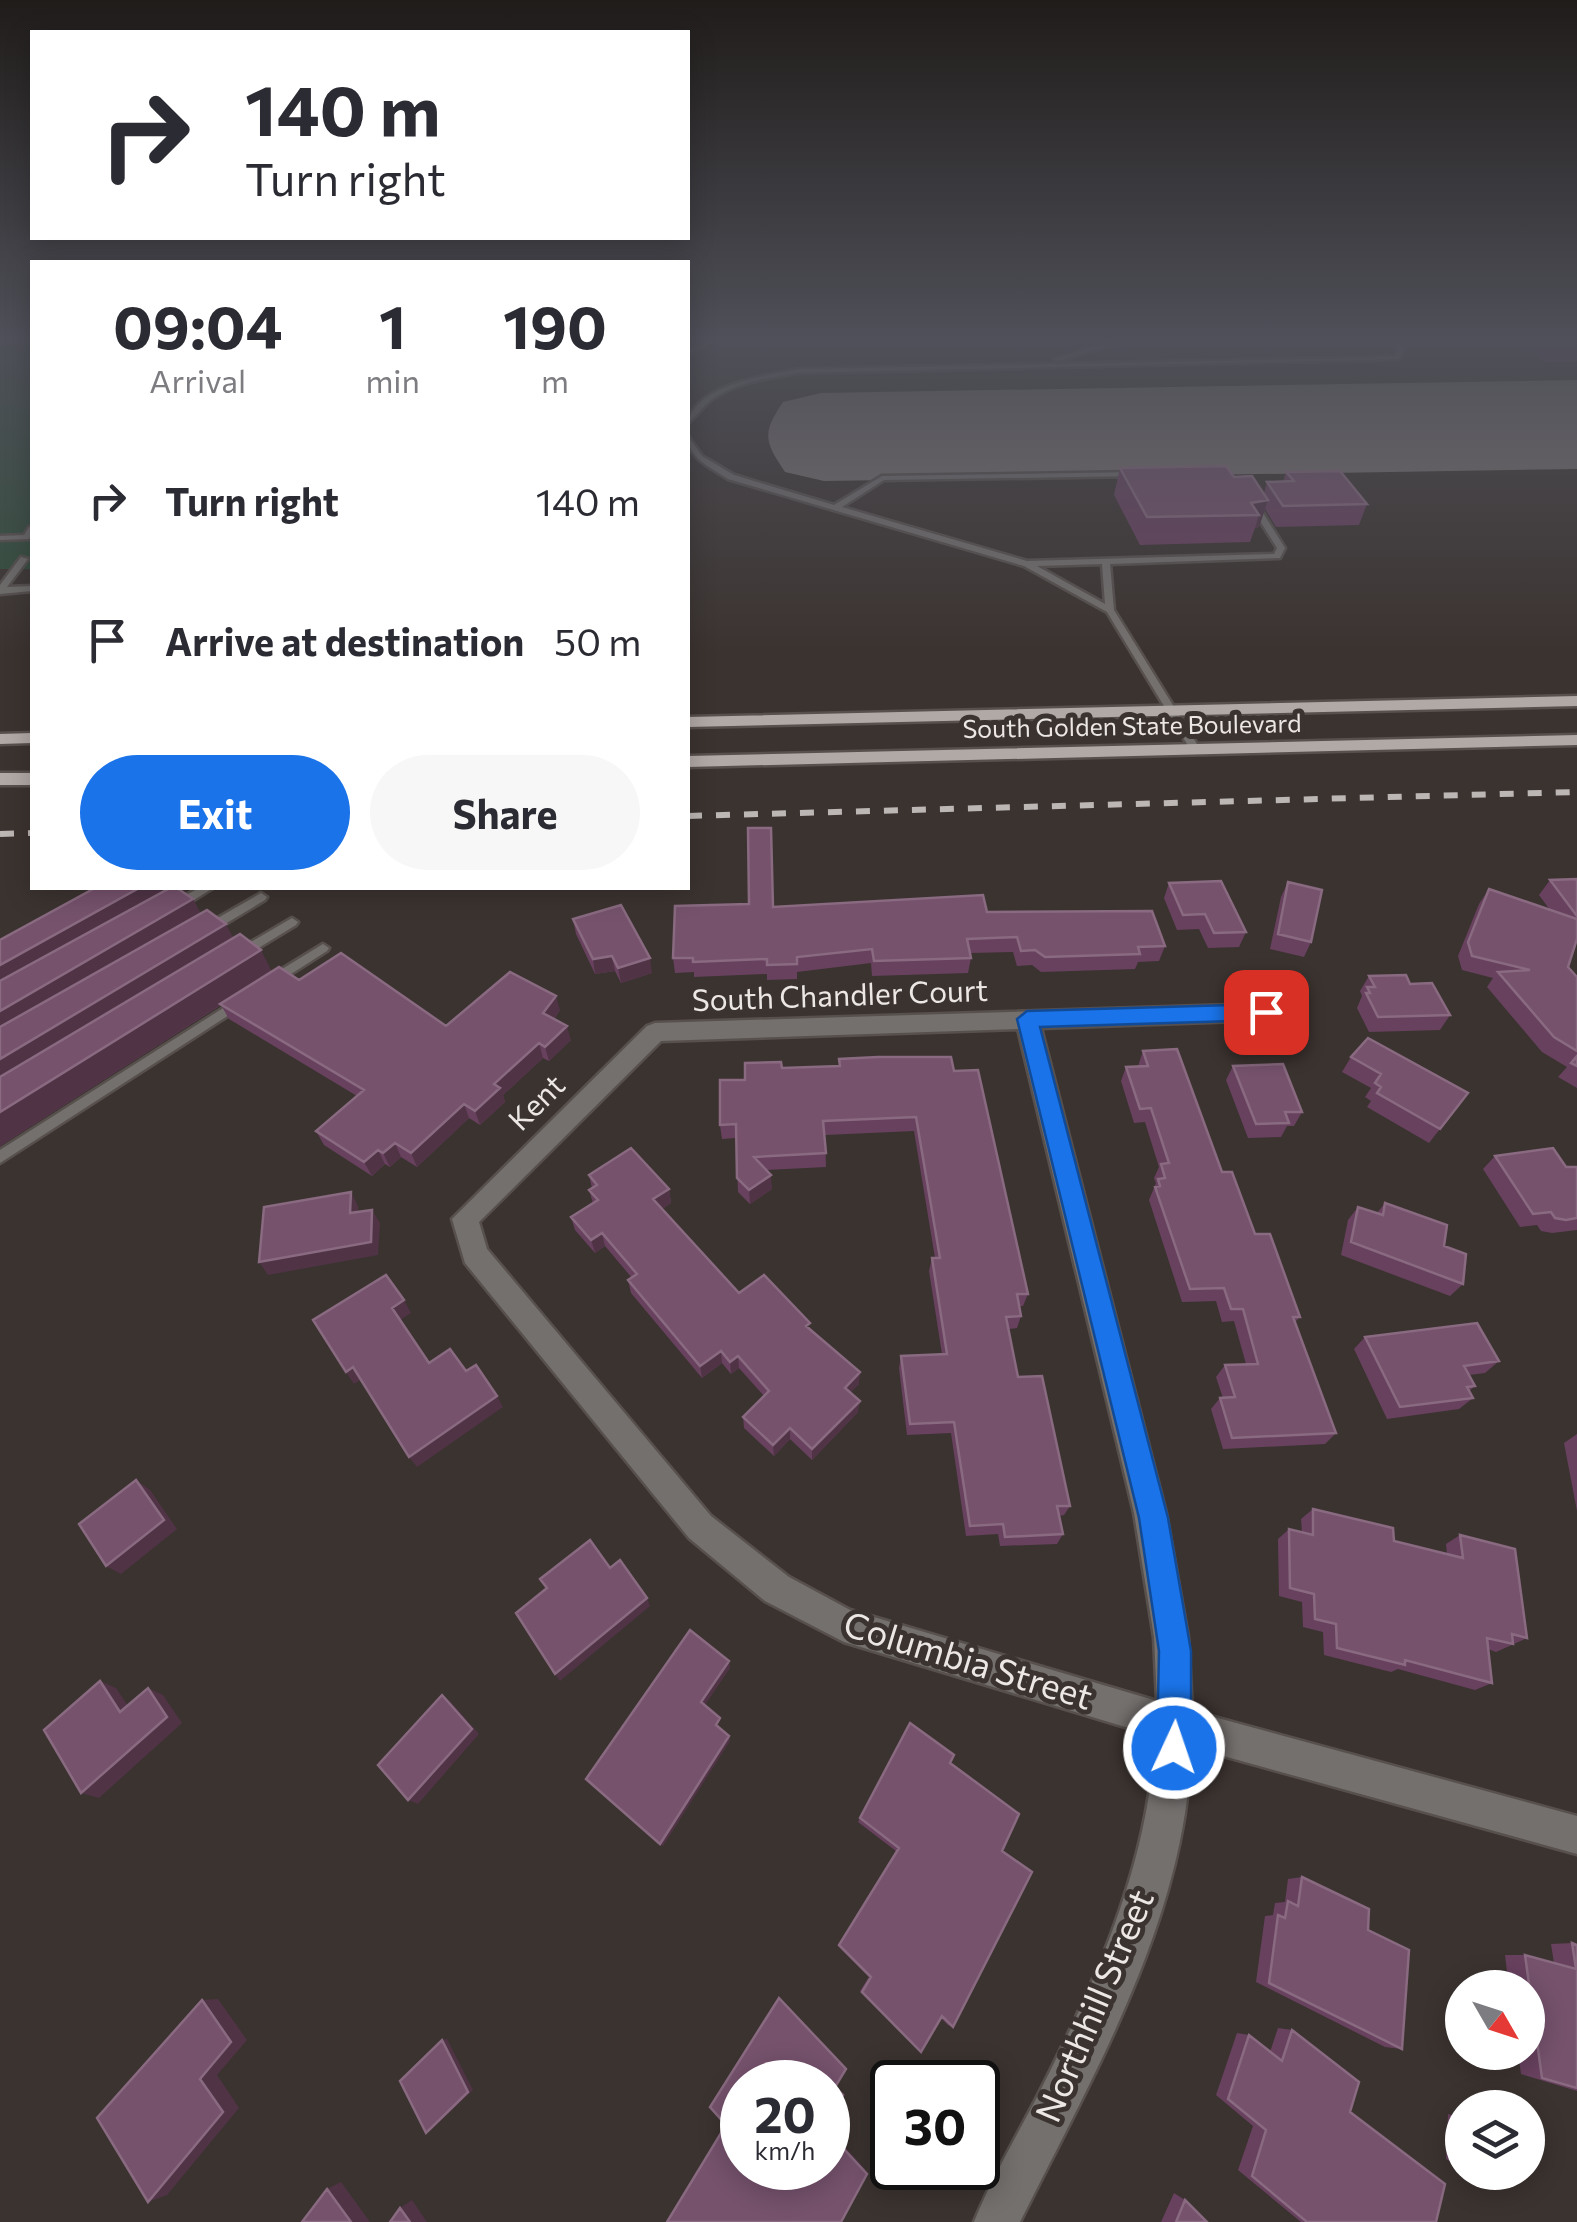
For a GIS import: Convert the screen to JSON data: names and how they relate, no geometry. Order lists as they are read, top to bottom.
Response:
{
  "streets": {
    "main road": ["South Golden State Boulevard"],
    "street": [
      "South Chandler Court",
      "Kent",
      "Columbia Street",
      "Northhill Street"
    ]
  },
  "crossings": [
    ["South Chandler Court", "Kent"],
    ["South Chandler Court", "Northhill Street"],
    ["Kent", "Columbia Street"],
    ["Columbia Street", "Northhill Street"]
  ],
  "north": "bottom right",
  "page": {
    "turn": ["140 m", "Turn right"],
    "eta": [
      "09:04",
      "Arrival",
      "1",
      "min",
      "190",
      "m"
    ],
    "list": [
      {
        "name": "Turn right",
        "value": "140 m"
      },
      {
        "name": "Arrive at destination",
        "value": "50 m"
      }
    ],
    "buttons": ["Exit", "Share"],
    "speed": "20 km/h",
    "limit": "30"
  }
}
